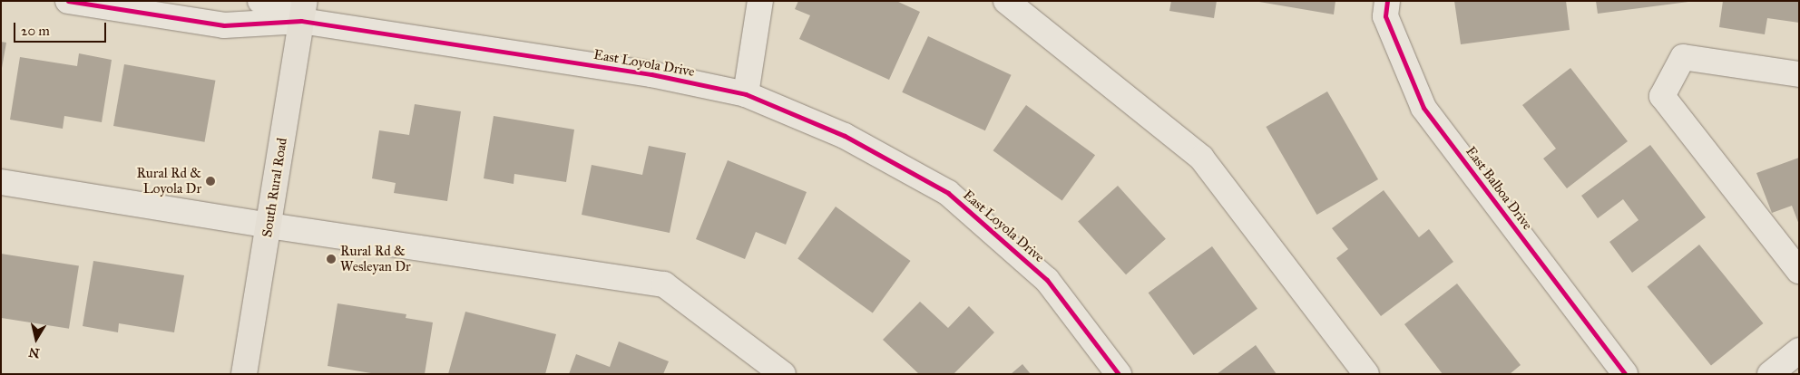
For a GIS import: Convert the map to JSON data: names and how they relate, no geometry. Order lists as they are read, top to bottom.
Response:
{
  "streets": {
    "main road": ["South Rural Road"],
    "street": ["East Loyola Drive", "East Balboa Drive"]
  },
  "crossings": [
    ["East Loyola Drive", "South Rural Road"]
  ],
  "places": ["Rural Rd & Loyola Dr", "Rural Rd & Wesleyan Dr"],
  "scale_bar": "20 m",
  "north": "bottom"
}
